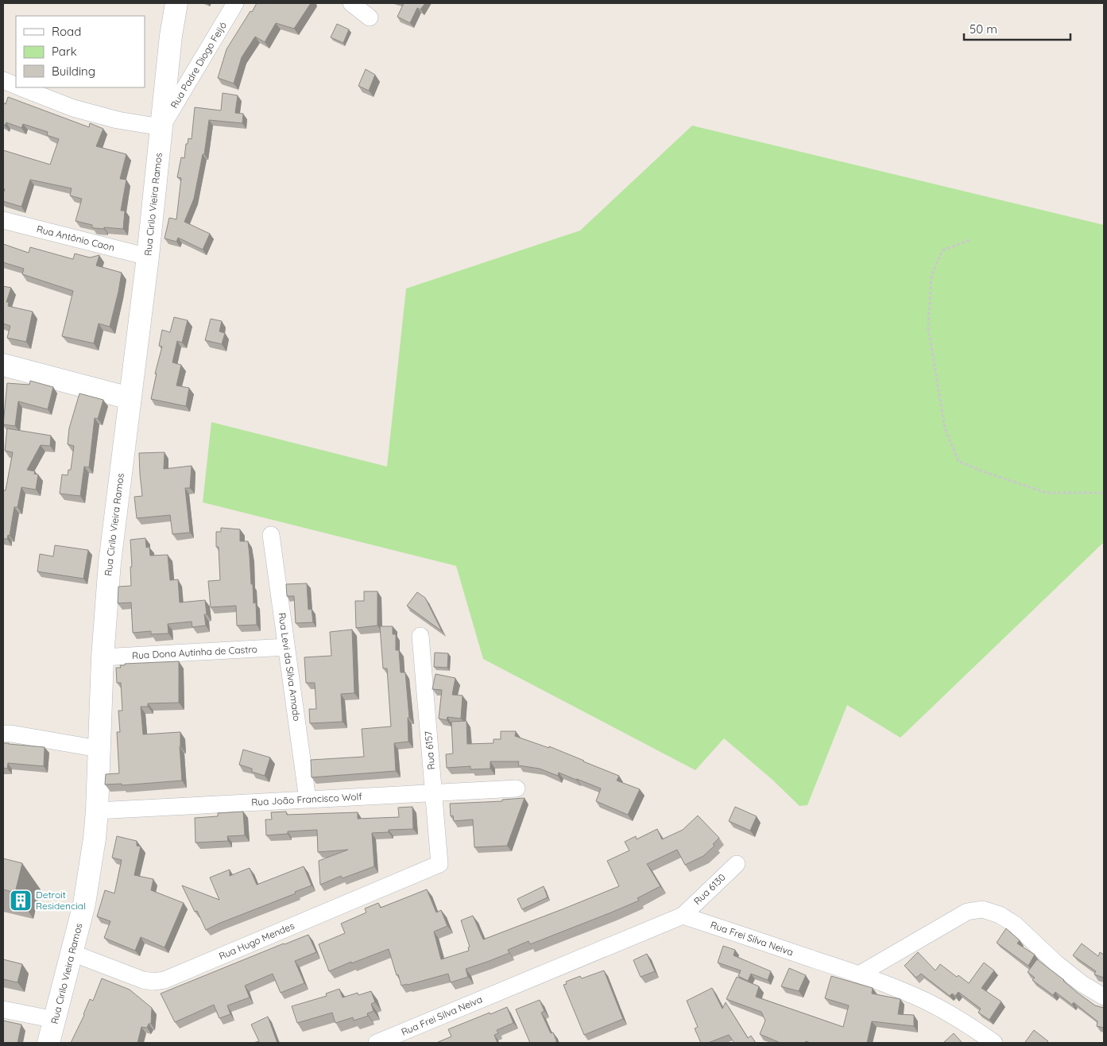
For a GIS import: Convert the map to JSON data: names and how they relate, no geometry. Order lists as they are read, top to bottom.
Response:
{
  "streets": {
    "main road": ["Rua Cirilo Vieira Ramos"],
    "street": [
      "Rua Padre Diogo Feijó",
      "Rua Antônio Caon",
      "Rua Dona Autinha de Castro",
      "Rua Levi da Silva Amado",
      "Rua 6157",
      "Rua João Francisco Wolf",
      "Rua 6130",
      "Rua Frei Silva Neiva",
      "Rua Hugo Mendes"
    ]
  },
  "crossings": [
    ["Rua Padre Diogo Feijó", "Rua Cirilo Vieira Ramos"],
    ["Rua Cirilo Vieira Ramos", "Rua Antônio Caon"],
    ["Rua Cirilo Vieira Ramos", "Rua Dona Autinha de Castro"],
    ["Rua Cirilo Vieira Ramos", "Rua João Francisco Wolf"],
    ["Rua Cirilo Vieira Ramos", "Rua Hugo Mendes"],
    ["Rua Dona Autinha de Castro", "Rua Levi da Silva Amado"],
    ["Rua Levi da Silva Amado", "Rua João Francisco Wolf"],
    ["Rua 6157", "Rua João Francisco Wolf"],
    ["Rua 6157", "Rua Hugo Mendes"],
    ["Rua 6130", "Rua Frei Silva Neiva"]
  ],
  "places": {
    "building": ["Detroit Residencial"]
  },
  "legend": ["Road", "Park", "Building"],
  "scale_bar": "50 m"
}
